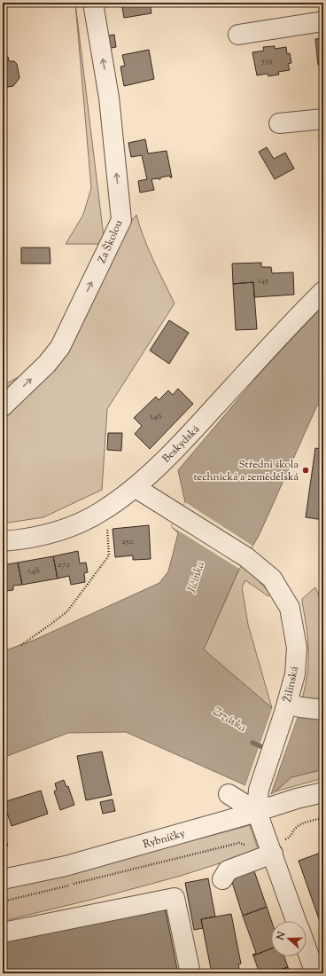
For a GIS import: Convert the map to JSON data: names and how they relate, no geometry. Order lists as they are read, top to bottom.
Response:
{
  "streets": {
    "street": [
      "Za Školou",
      "Beskydská",
      "Žilinská",
      "Rybníčky"
    ]
  },
  "crossings": [
    ["Beskydská", "Žilinská"],
    ["Žilinská", "Rybníčky"]
  ],
  "one_way": ["Za Školou"],
  "water": ["Jičínka", "Zrzávka"],
  "places": ["Střední škola technická a zemědělská"],
  "house_numbers": [
    "539",
    "145",
    "146",
    "250",
    "272",
    "148"
  ],
  "north": "left"
}
